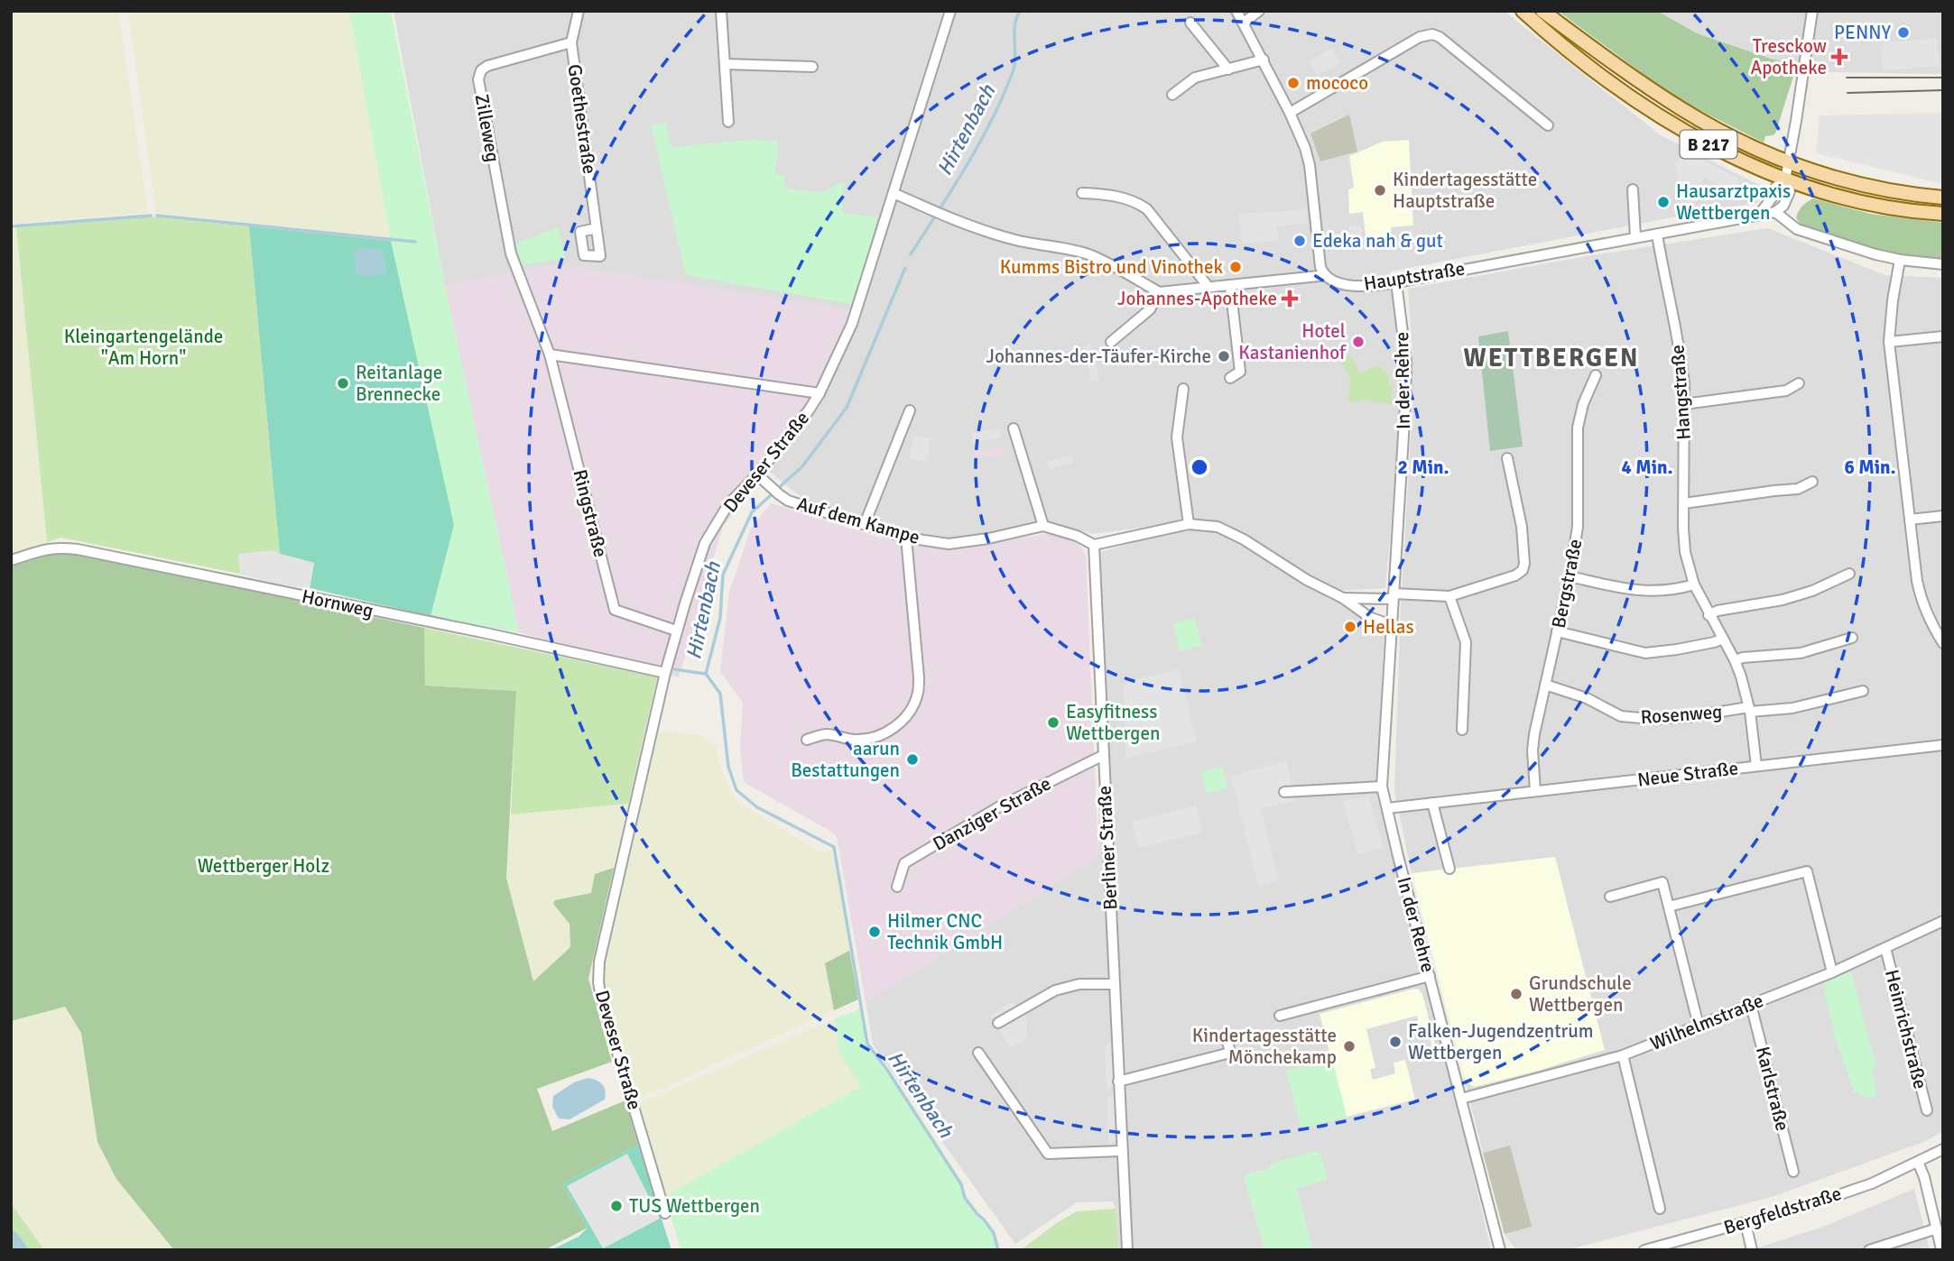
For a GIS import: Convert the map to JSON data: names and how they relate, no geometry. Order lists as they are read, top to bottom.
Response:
{
  "streets": {
    "main road": ["B 217"],
    "street": [
      "Goethestraße",
      "Zilleweg",
      "Hauptstraße",
      "In der Rehre",
      "Hangstraße",
      "Deveser Straße",
      "Ringstraße",
      "Auf dem Kampe",
      "Bergstraße",
      "Hornweg",
      "Rosenweg",
      "Neue Straße",
      "Danziger Straße",
      "Berliner Straße",
      "Wilhelmstraße",
      "Heinrichstraße",
      "Karlstraße",
      "Bergfeldstraße"
    ]
  },
  "crossings": [
    ["Goethestraße", "Zilleweg"],
    ["Zilleweg", "Ringstraße"],
    ["Hauptstraße", "In der Rehre"],
    ["Hauptstraße", "Hangstraße"],
    ["In der Rehre", "Neue Straße"],
    ["In der Rehre", "Wilhelmstraße"],
    ["Hangstraße", "Rosenweg"],
    ["Hangstraße", "Neue Straße"],
    ["Deveser Straße", "Ringstraße"],
    ["Deveser Straße", "Auf dem Kampe"],
    ["Deveser Straße", "Hornweg"],
    ["Auf dem Kampe", "Berliner Straße"],
    ["Bergstraße", "Rosenweg"],
    ["Bergstraße", "Neue Straße"],
    ["Danziger Straße", "Berliner Straße"],
    ["Wilhelmstraße", "Heinrichstraße"],
    ["Wilhelmstraße", "Karlstraße"]
  ],
  "districts": ["WETTBERGEN"],
  "water": ["Hirtenbach"],
  "parks": ["Kleingartengelände \"Am Horn\"", "Wettberger Holz"],
  "places": {
    "other": [
      "PENNY",
      "mococo",
      "Kindertagesstätte Hauptstraße",
      "Hausarztpaxis Wettbergen",
      "Edeka nah & gut",
      "Kumms Bistro und Vinothek",
      "Hotel Kastanienhof",
      "Johannes-der-Täufer-Kirche",
      "Reitanlage Brennecke",
      "Hellas",
      "Easyfitness Wettbergen",
      "aarun Bestattungen",
      "Hilmer CNC Technik GmbH",
      "Grundschule Wettbergen",
      "Falken-Jugendzentrum Wettbergen",
      "Kindertagesstätte Mönchekamp",
      "TUS Wettbergen"
    ],
    "health": ["Tresckow Apotheke", "Johannes-Apotheke"]
  },
  "rings": ["2 Min.", "4 Min.", "6 Min."]
}
